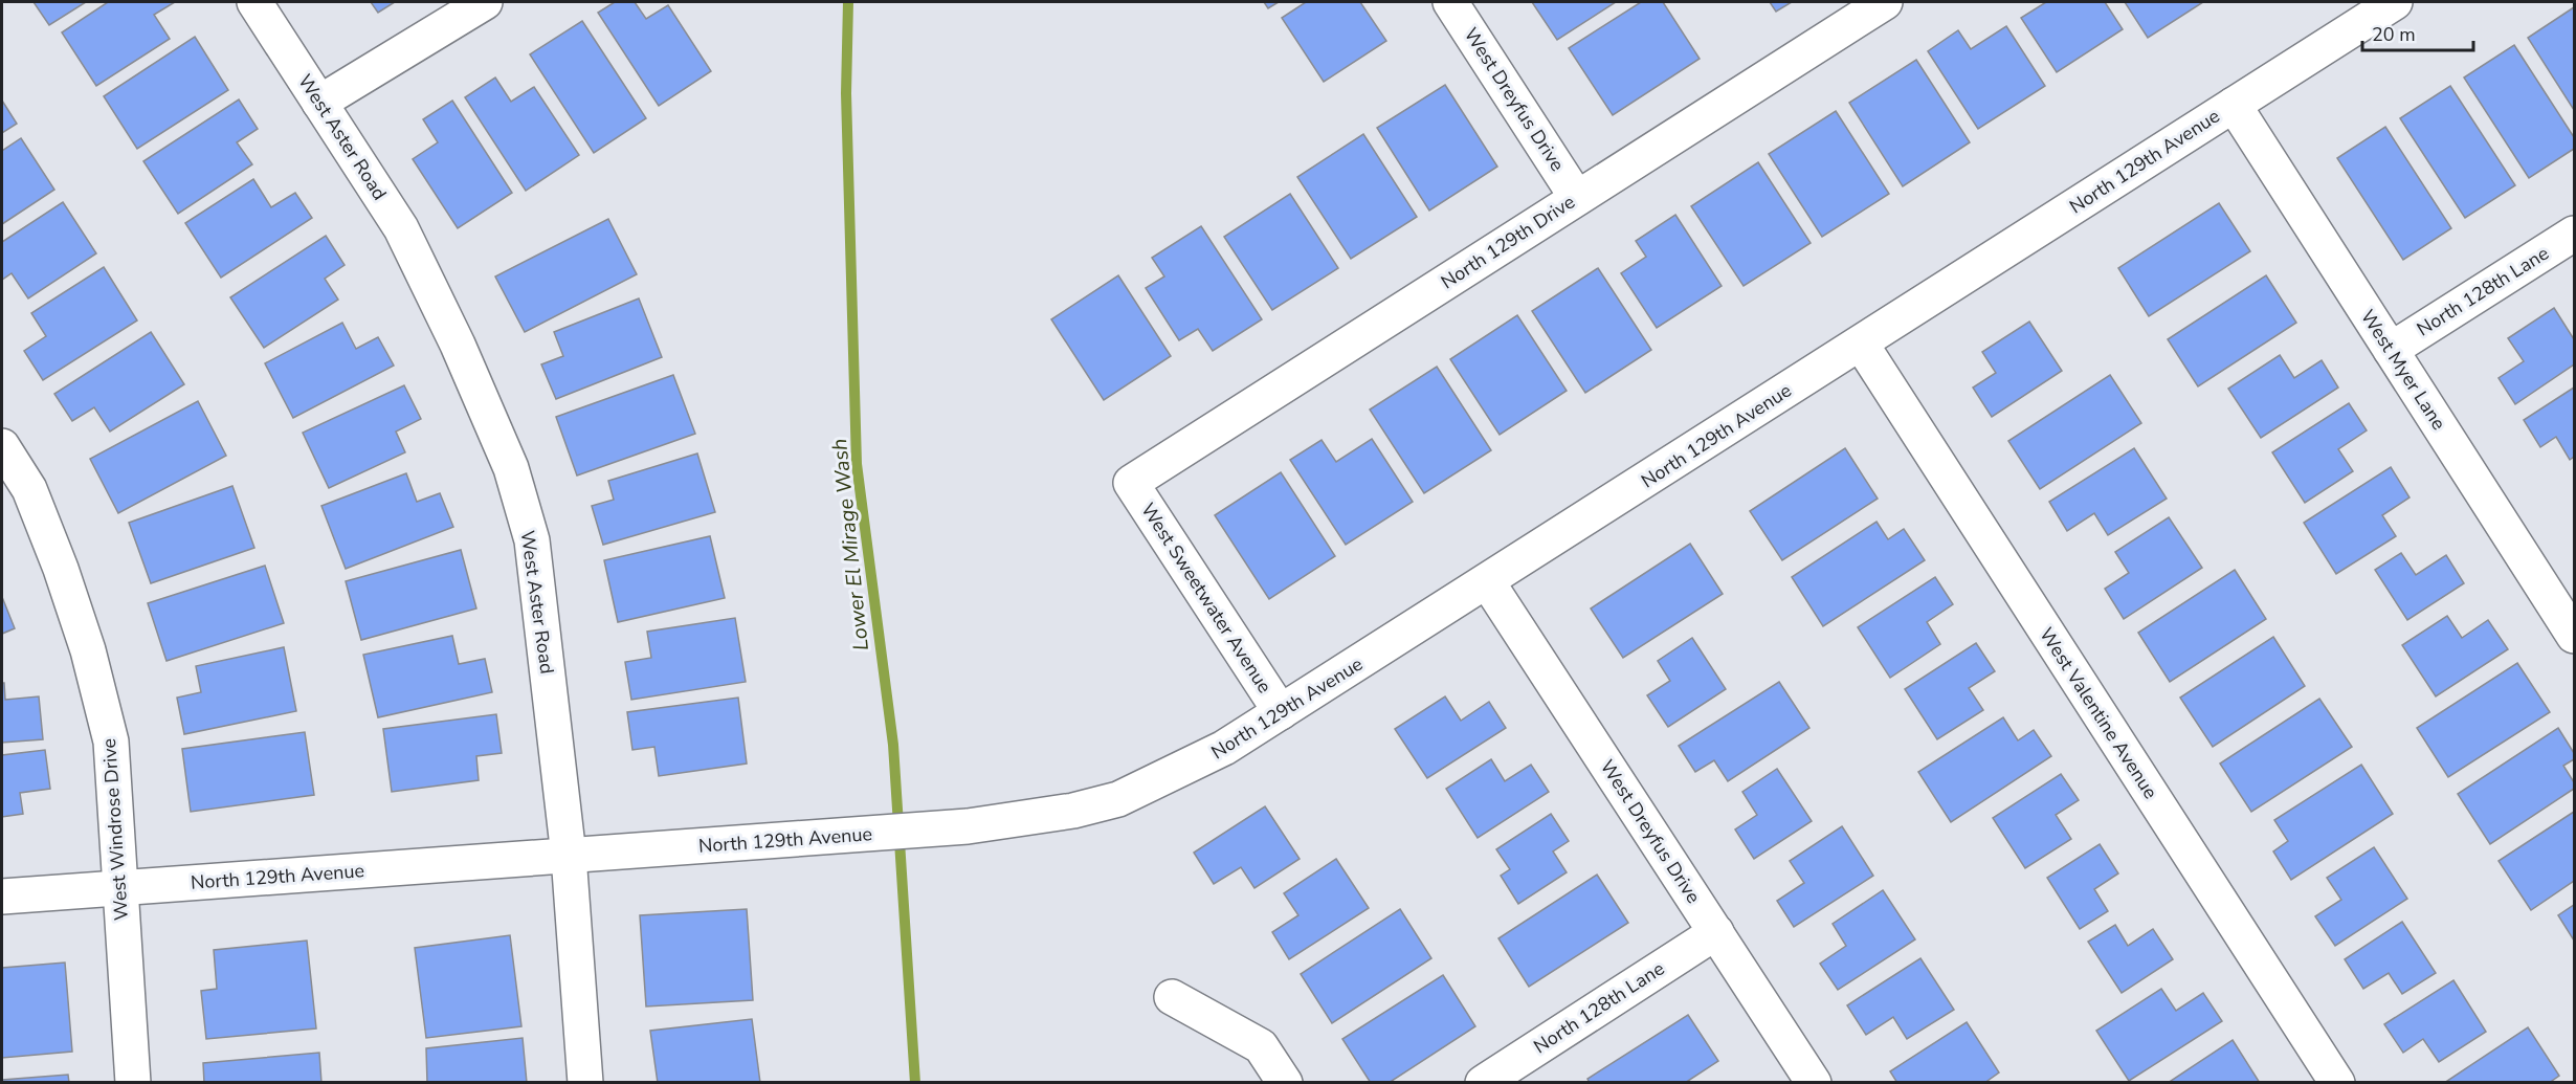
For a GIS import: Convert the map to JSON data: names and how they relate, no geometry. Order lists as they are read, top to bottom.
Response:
{
  "streets": {
    "street": [
      "West Dreyfus Drive",
      "West Aster Road",
      "North 129th Avenue",
      "North 129th Drive",
      "North 128th Lane",
      "West Myer Lane",
      "West Sweetwater Avenue",
      "West Valentine Avenue",
      "West Windrose Drive"
    ]
  },
  "crossings": [
    ["West Dreyfus Drive", "North 129th Avenue"],
    ["West Dreyfus Drive", "North 129th Drive"],
    ["West Dreyfus Drive", "North 128th Lane"],
    ["West Aster Road", "North 129th Avenue"],
    ["North 129th Avenue", "West Myer Lane"],
    ["North 129th Avenue", "West Sweetwater Avenue"],
    ["North 129th Avenue", "West Valentine Avenue"],
    ["North 129th Avenue", "West Windrose Drive"],
    ["North 129th Drive", "West Sweetwater Avenue"],
    ["North 128th Lane", "West Myer Lane"]
  ],
  "water": ["Lower El Mirage Wash"],
  "scale_bar": "20 m"
}
